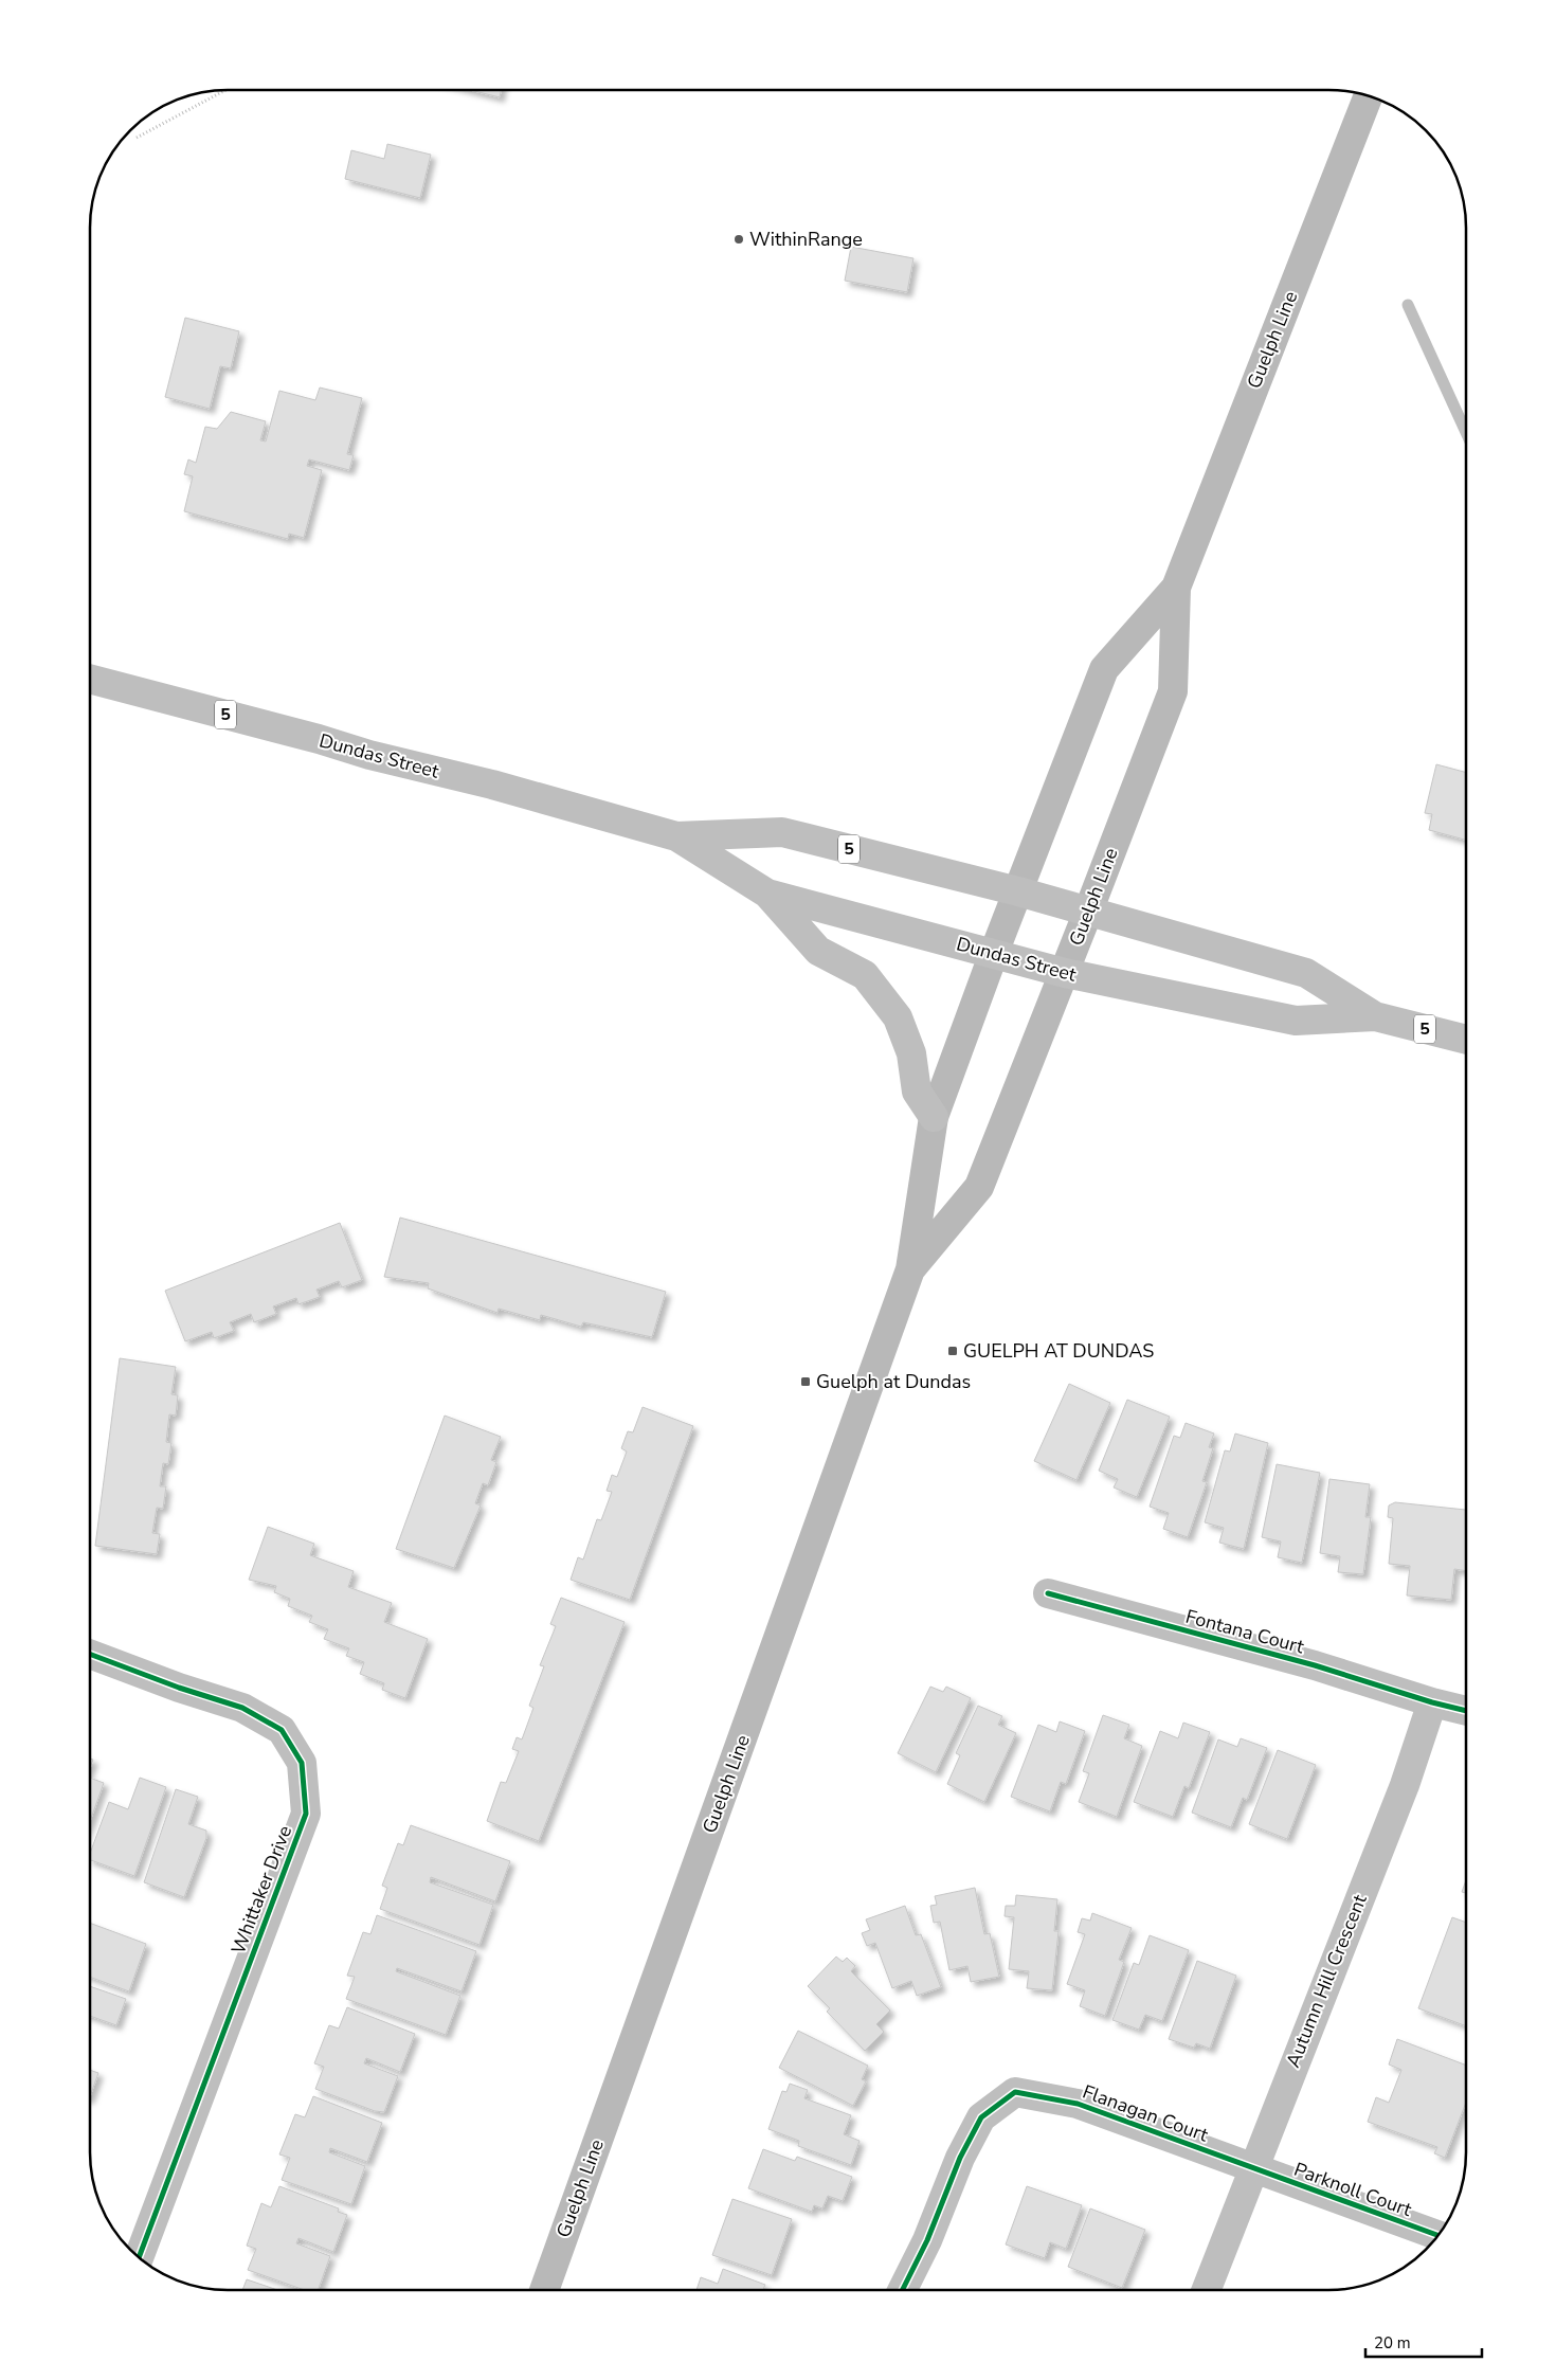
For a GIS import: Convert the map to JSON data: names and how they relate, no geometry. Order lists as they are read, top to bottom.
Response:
{
  "streets": {
    "main road": ["Guelph Line"],
    "street": [
      "5",
      "Dundas Street",
      "Fontana Court",
      "Whittaker Drive",
      "Autumn Hill Crescent",
      "Flanagan Court",
      "Parknoll Court"
    ]
  },
  "crossings": [
    ["Guelph Line", "Dundas Street"],
    ["Fontana Court", "Autumn Hill Crescent"],
    ["Autumn Hill Crescent", "Flanagan Court"],
    ["Autumn Hill Crescent", "Parknoll Court"],
    ["Flanagan Court", "Parknoll Court"]
  ],
  "places": {
    "other": ["WithinRange"],
    "transit": ["GUELPH AT DUNDAS", "Guelph at Dundas"]
  },
  "scale_bar": "20 m"
}
